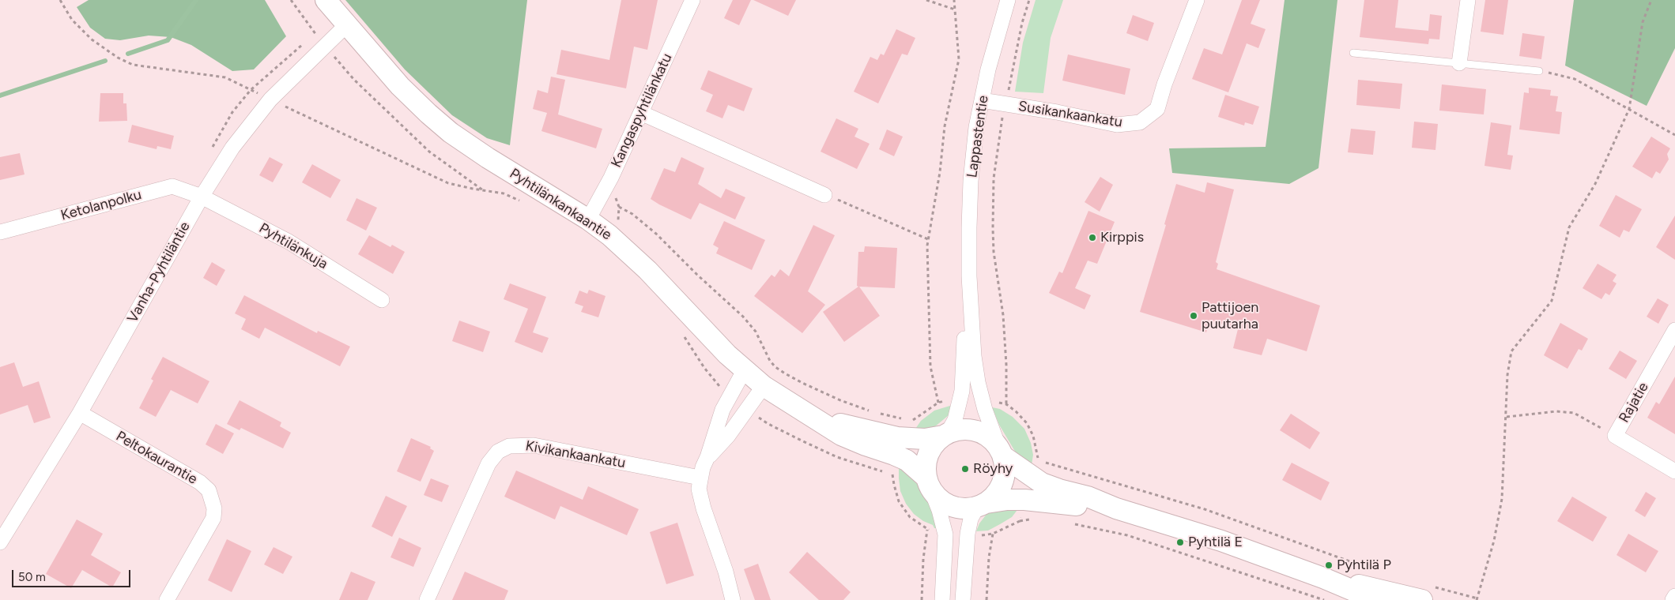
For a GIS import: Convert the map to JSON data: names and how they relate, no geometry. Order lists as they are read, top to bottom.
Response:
{
  "streets": {
    "street": [
      "Kangaspyhtilänkatu",
      "Susikankaankatu",
      "Lappastentie",
      "Pyhtilänkankaantie",
      "Ketolanpolku",
      "Pyhtilänkuja",
      "Vanha-Pyhtiläntie",
      "Rajatie",
      "Kivikankaankatu",
      "Peltokaurantie"
    ]
  },
  "crossings": [
    ["Kangaspyhtilänkatu", "Pyhtilänkankaantie"],
    ["Susikankaankatu", "Lappastentie"],
    ["Lappastentie", "Pyhtilänkankaantie"],
    ["Pyhtilänkankaantie", "Vanha-Pyhtiläntie"],
    ["Ketolanpolku", "Pyhtilänkuja"],
    ["Ketolanpolku", "Vanha-Pyhtiläntie"],
    ["Pyhtilänkuja", "Vanha-Pyhtiläntie"],
    ["Vanha-Pyhtiläntie", "Peltokaurantie"]
  ],
  "places": [
    "Kirppis",
    "Pattijoen puutarha",
    "Röyhy",
    "Pyhtilä E",
    "Pyhtilä P"
  ],
  "scale_bar": "50 m"
}
